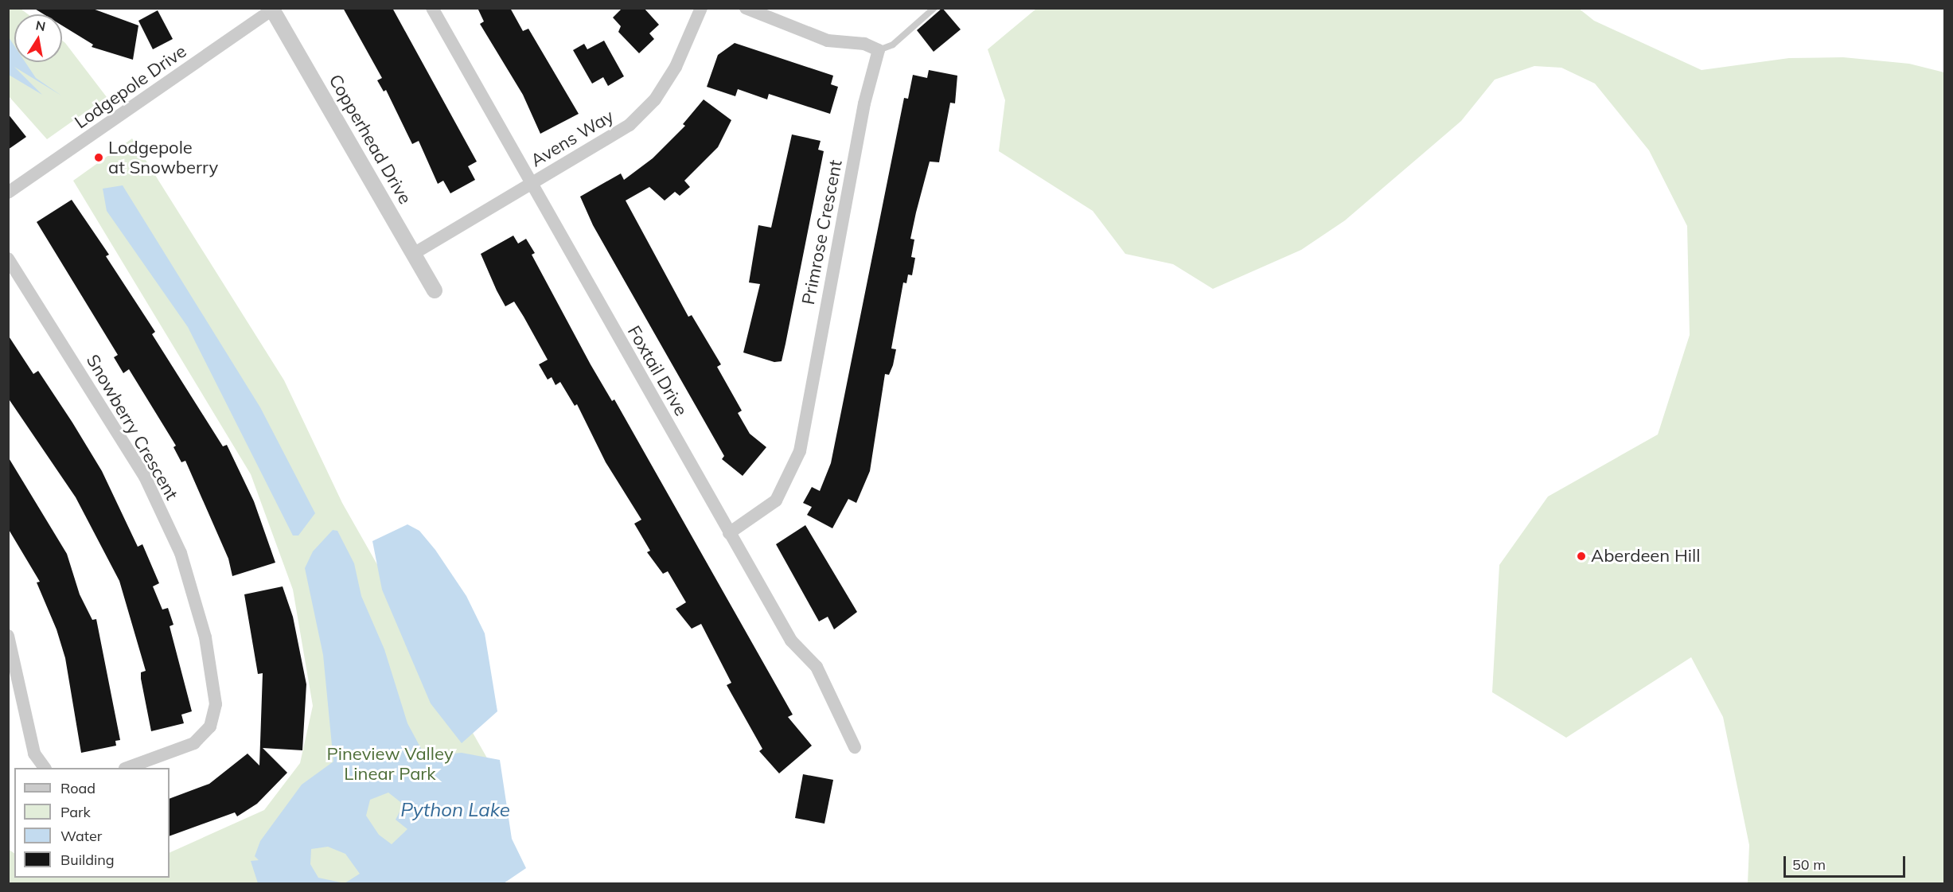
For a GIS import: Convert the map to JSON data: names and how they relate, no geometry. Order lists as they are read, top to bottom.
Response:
{
  "streets": {
    "street": [
      "Lodgepole Drive",
      "Avens Way",
      "Copperhead Drive",
      "Primrose Crescent",
      "Foxtail Drive",
      "Snowberry Crescent"
    ]
  },
  "crossings": [
    ["Lodgepole Drive", "Copperhead Drive"],
    ["Avens Way", "Copperhead Drive"],
    ["Avens Way", "Foxtail Drive"],
    ["Primrose Crescent", "Foxtail Drive"]
  ],
  "water": ["Python Lake"],
  "parks": ["Pineview Valley Linear Park"],
  "places": ["Lodgepole at Snowberry", "Aberdeen Hill"],
  "legend": [
    "Road",
    "Park",
    "Water",
    "Building"
  ],
  "scale_bar": "50 m",
  "north": "top"
}
